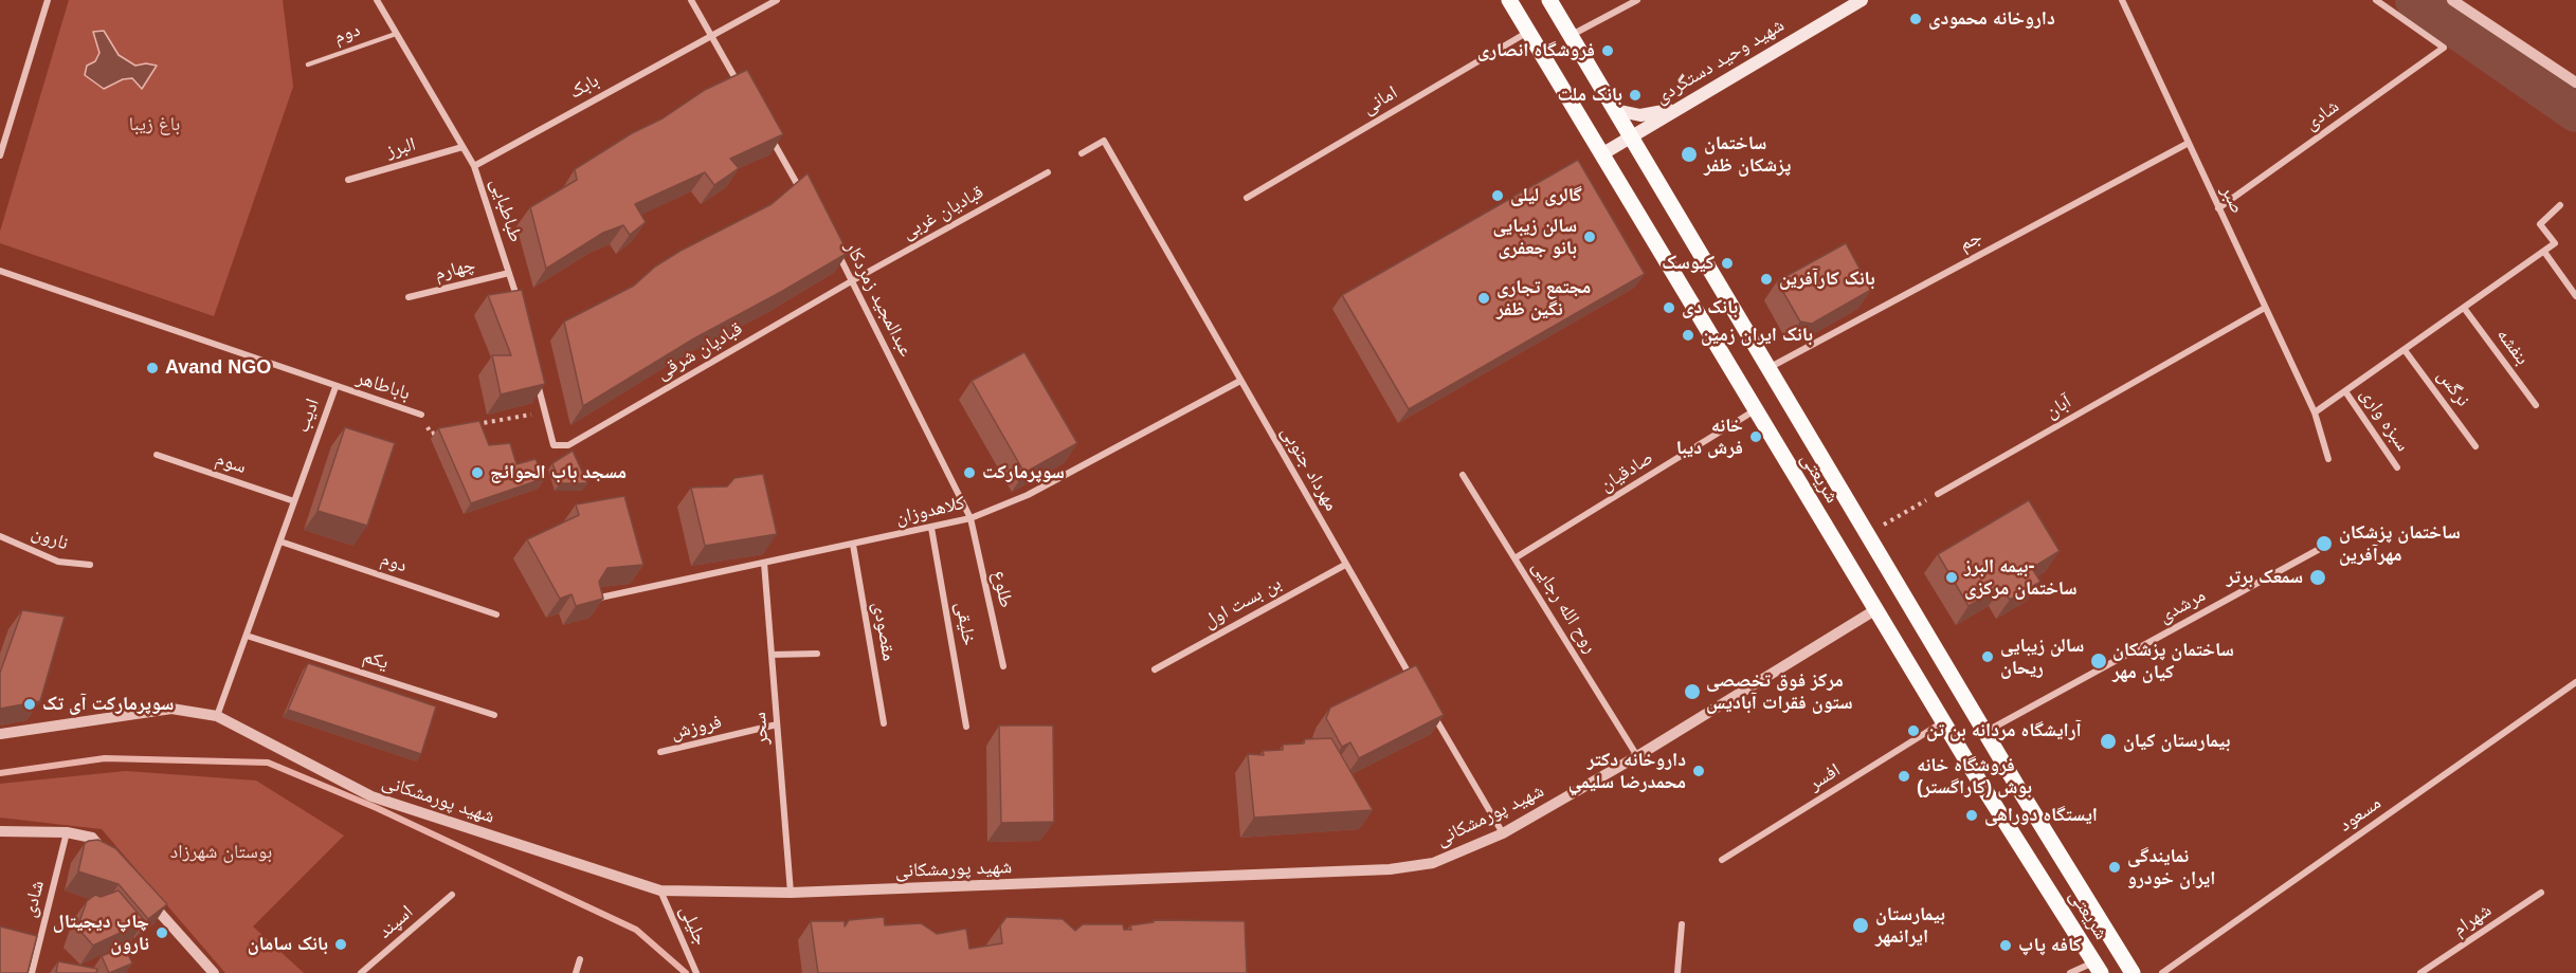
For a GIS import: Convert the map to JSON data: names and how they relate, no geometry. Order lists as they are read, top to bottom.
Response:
{
  "streets": {
    "main road": ["شهید وحید دستگردی", "شریعتی"],
    "street": [
      "دوم",
      "بابک",
      "امانی",
      "شادی",
      "البرز",
      "صبر",
      "طباطبایی",
      "قبادیان غربی",
      "جم",
      "چهارم",
      "عبدالمجید زمردکار",
      "بنفشه",
      "قبادیان شرقی",
      "باباطاهر",
      "نرگس",
      "آبان",
      "ادیب",
      "سبزه واری",
      "سوم",
      "مهرداد جنوبی",
      "صادقیان",
      "کلاهدوزان",
      "نارون",
      "طلوع",
      "بن بست اول",
      "مرشدی",
      "روح الله رجایی",
      "خلیقی",
      "مقصودی",
      "یکم",
      "فروزش",
      "سحر",
      "افسر",
      "شهید پورمشکانی",
      "مسعود",
      "شهرام",
      "اسپند",
      "جلیلی"
    ]
  },
  "crossings": [
    ["دوم", "طباطبایی"],
    ["دوم", "ادیب"],
    ["شهید وحید دستگردی", "شریعتی"],
    ["بابک", "طباطبایی"],
    ["امانی", "شریعتی"],
    ["شادی", "صبر"],
    ["البرز", "طباطبایی"],
    ["صبر", "جم"],
    ["صبر", "آبان"],
    ["طباطبایی", "چهارم"],
    ["قبادیان غربی", "عبدالمجید زمردکار"],
    ["قبادیان غربی", "قبادیان شرقی"],
    ["جم", "شریعتی"],
    ["عبدالمجید زمردکار", "قبادیان شرقی"],
    ["عبدالمجید زمردکار", "کلاهدوزان"],
    ["عبدالمجید زمردکار", "طلوع"],
    ["باباطاهر", "ادیب"],
    ["ادیب", "سوم"],
    ["ادیب", "یکم"],
    ["ادیب", "شهید پورمشکانی"],
    ["مهرداد جنوبی", "کلاهدوزان"],
    ["مهرداد جنوبی", "بن بست اول"],
    ["صادقیان", "شریعتی"],
    ["صادقیان", "روح الله رجایی"],
    ["شریعتی", "مرشدی"],
    ["شریعتی", "افسر"],
    ["شریعتی", "شهید پورمشکانی"],
    ["کلاهدوزان", "طلوع"],
    ["کلاهدوزان", "خلیقی"],
    ["کلاهدوزان", "مقصودی"],
    ["کلاهدوزان", "سحر"],
    ["روح الله رجایی", "شهید پورمشکانی"],
    ["فروزش", "سحر"],
    ["سحر", "شهید پورمشکانی"],
    ["شهید پورمشکانی", "جلیلی"]
  ],
  "parks": ["باغ زیبا", "بوستان شهرزاد"],
  "places": [
    "داروخانه محمودی",
    "فروشگاه انصاری",
    "بانک ملت",
    "ساختمان پزشکان ظفر",
    "گالری لیلی",
    "سالن زیبایی بانو جعفری",
    "کیوسک",
    "بانک کارآفرین",
    "مجتمع تجاری نگین ظفر",
    "بانک دی",
    "بانک ایران زمین",
    "Avand NGO",
    "خانه فرش دیبا",
    "مسجد باب الحوائج",
    "سوپرمارکت",
    "ساختمان پزشکان مهرآفرین",
    "بیمه البرز- ساختمان مرکزی",
    "سمعک برتر",
    "سالن زیبایی ریحان",
    "ساختمان پزشکان کیان مهر",
    "مرکز فوق تخصصی ستون فقرات آبادیس",
    "سوپرمارکت آی تک",
    "آرایشگاه مردانه بن تن",
    "بیمارستان کیان",
    "داروخانه دكتر محمدرضا سليمي",
    "فروشگاه خانه بوش (کاراگستر)",
    "ایستگاه دوراهی",
    "نمایندگی ایران خودرو",
    "بیمارستان ایرانمهر",
    "چاپ دیجیتال نارون",
    "بانک سامان",
    "کافه پاپ"
  ]
}
